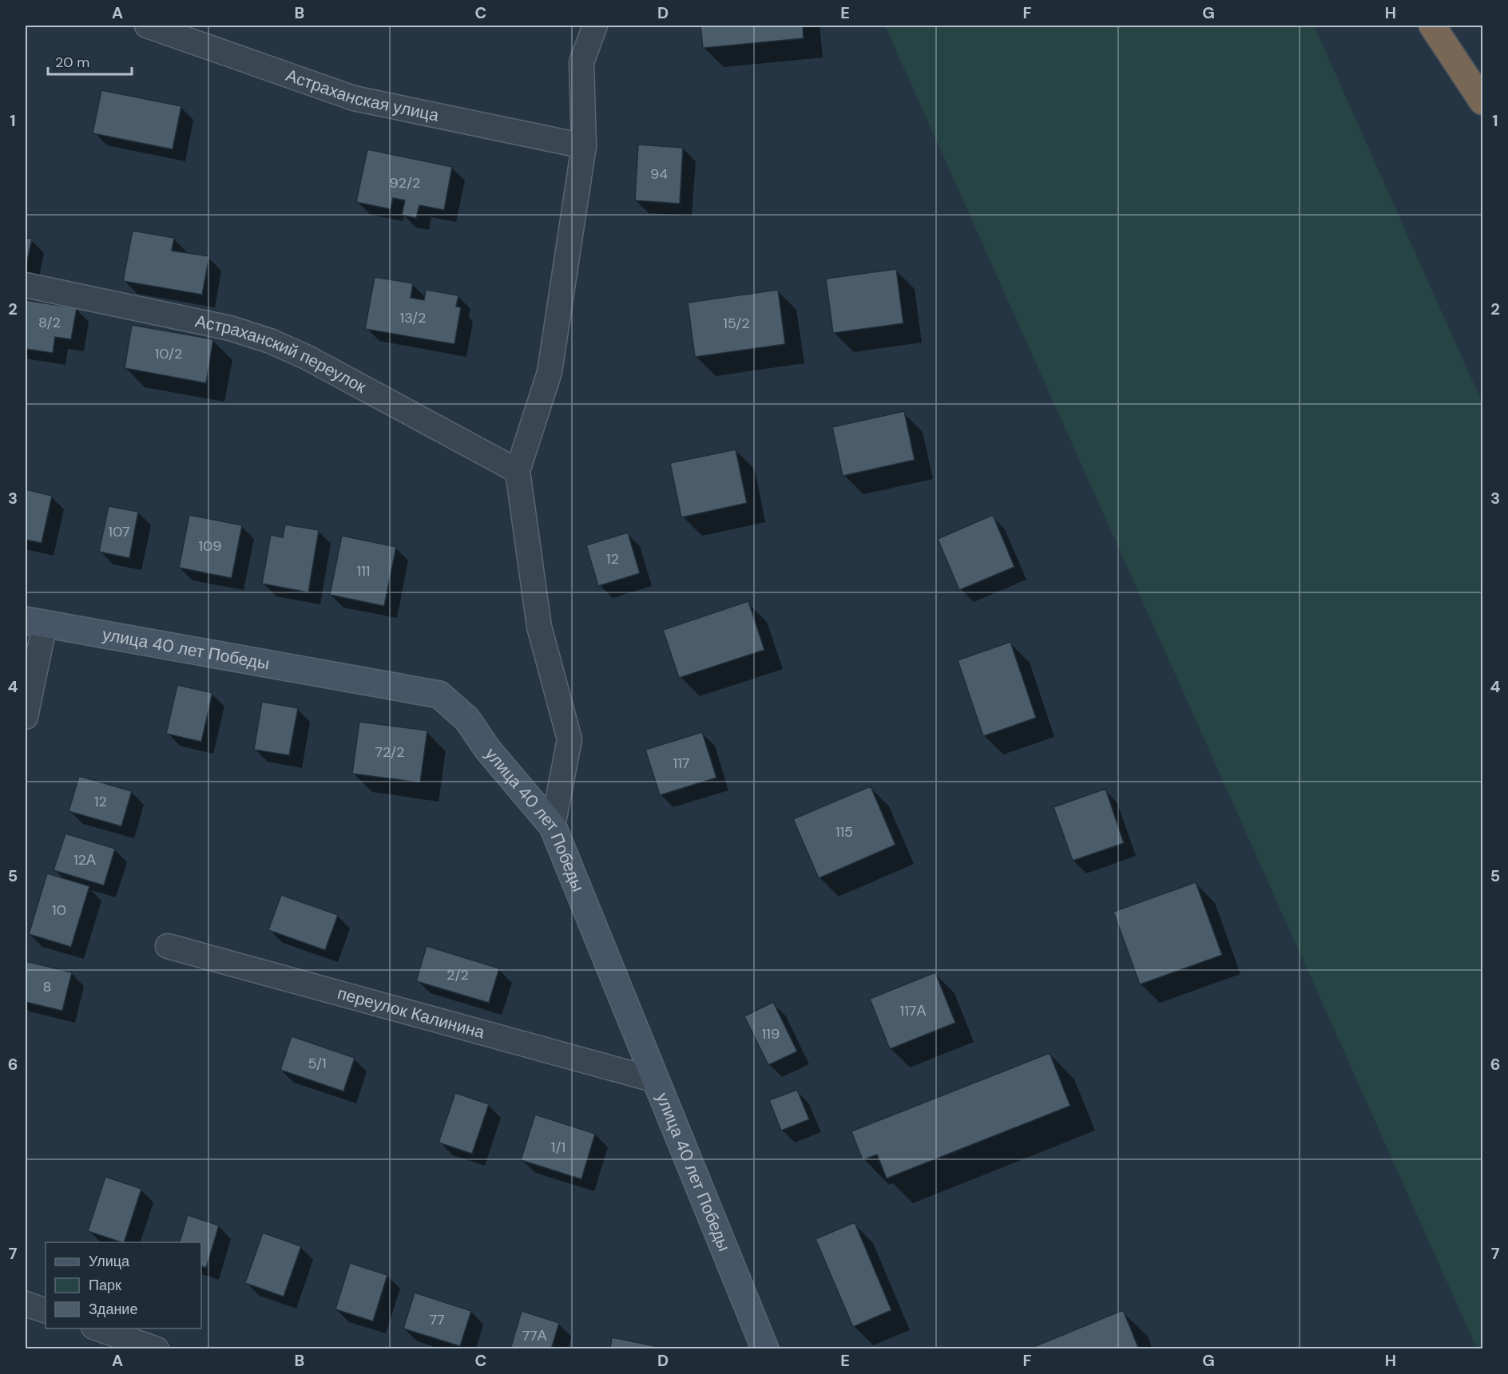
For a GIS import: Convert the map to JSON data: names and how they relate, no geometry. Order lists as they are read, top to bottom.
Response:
{
  "streets": {
    "main road": ["улица 40 лет Победы"],
    "street": ["Астраханская улица", "Астраханский переулок", "переулок Калинина"]
  },
  "crossings": [
    ["улица 40 лет Победы", "переулок Калинина"]
  ],
  "house_numbers": [
    "94",
    "92/2",
    "13/2",
    "8/2",
    "15/2",
    "10/2",
    "107",
    "109",
    "12",
    "111",
    "72/2",
    "117",
    "12",
    "115",
    "12А",
    "10",
    "2/2",
    "8",
    "117А",
    "119",
    "5/1",
    "1/1",
    "77",
    "77А"
  ],
  "legend": ["Улица", "Парк", "Здание"],
  "scale_bar": "20 m",
  "grid": {
    "columns": [
      "A",
      "B",
      "C",
      "D",
      "E",
      "F",
      "G",
      "H"
    ],
    "rows": [
      "1",
      "2",
      "3",
      "4",
      "5",
      "6",
      "7"
    ]
  }
}
